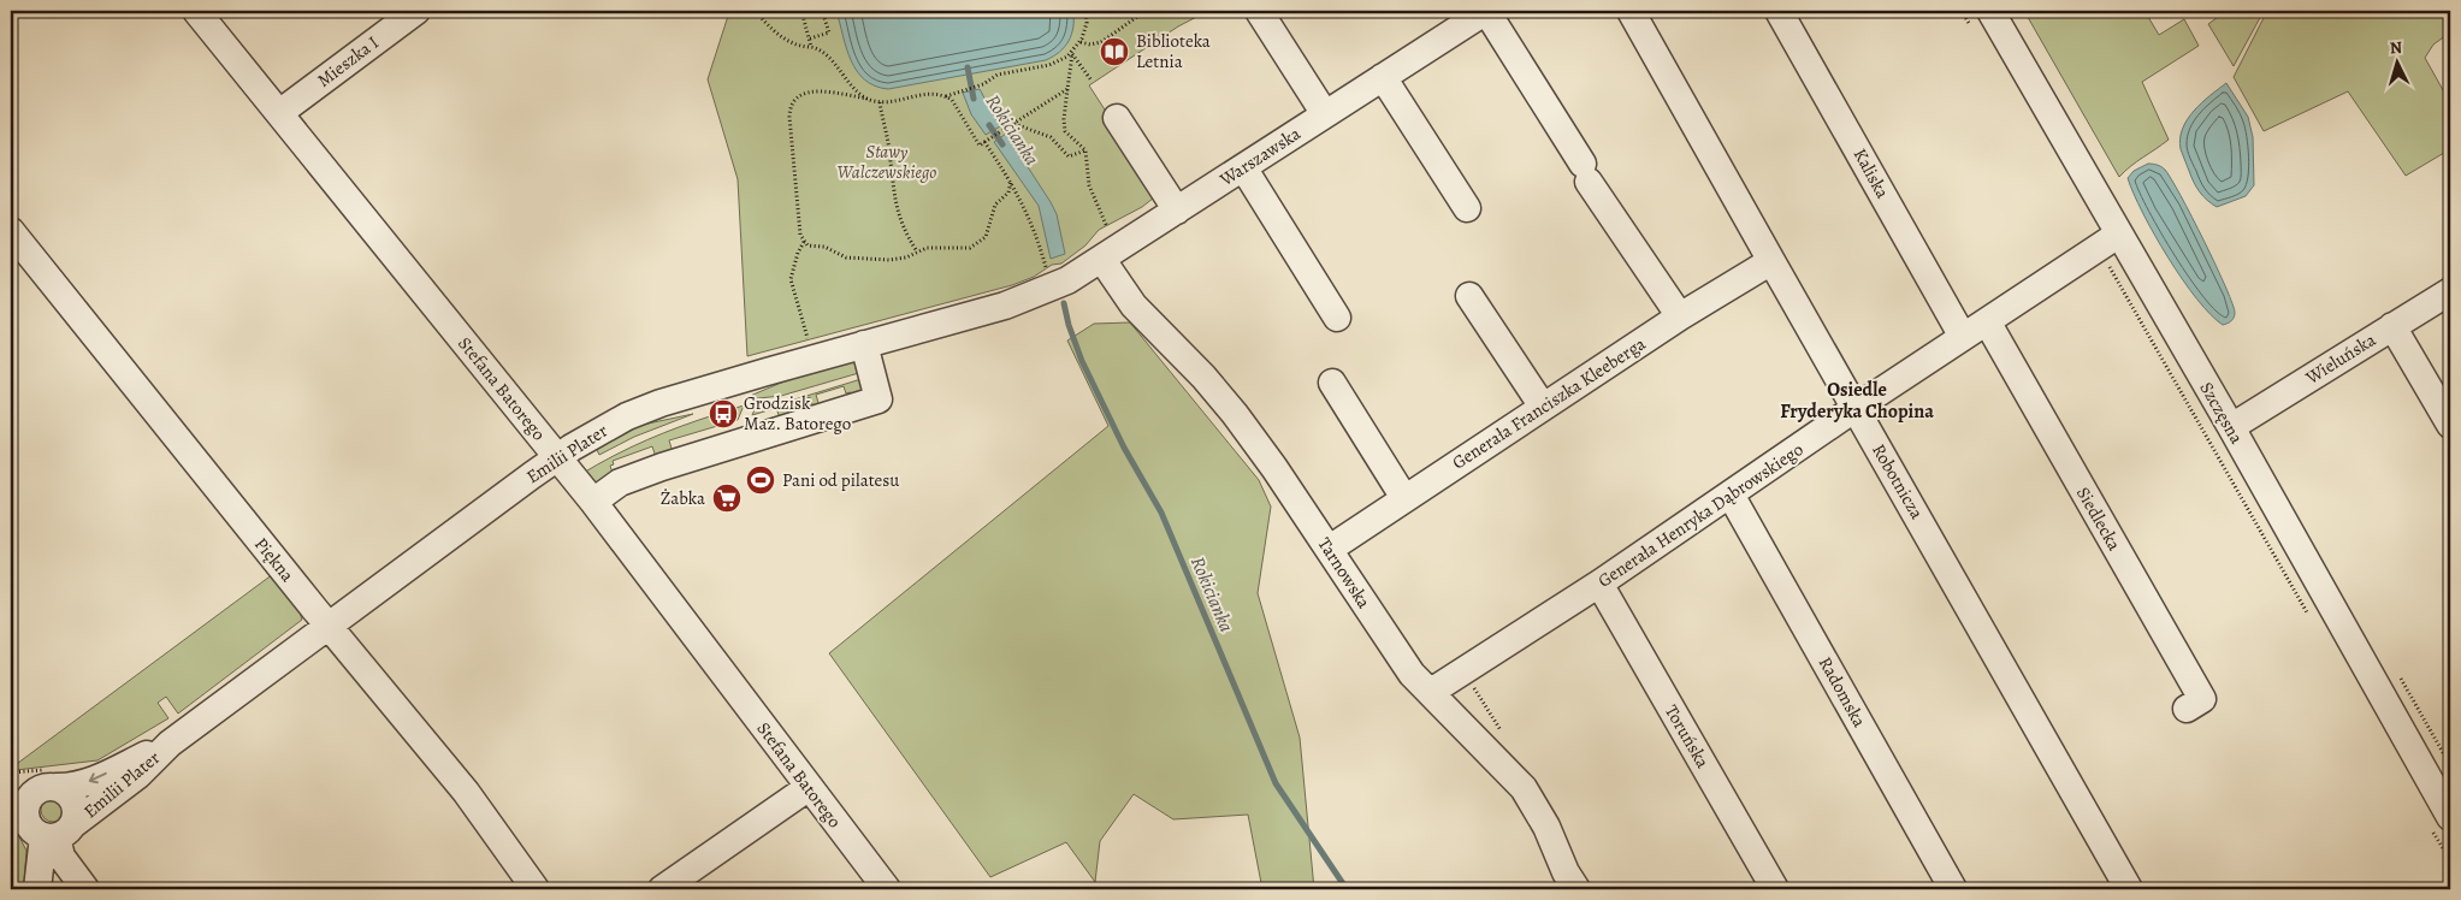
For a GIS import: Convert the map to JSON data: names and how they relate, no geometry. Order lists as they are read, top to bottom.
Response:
{
  "streets": {
    "street": [
      "Mieszka I",
      "Warszawska",
      "Kaliska",
      "Wieluńska",
      "Stefana Batorego",
      "Generała Franciszka Kleeberga",
      "Szczęsna",
      "Emilii Plater",
      "Robotnicza",
      "Generała Henryka Dąbrowskiego",
      "Siedlecka",
      "Piękna",
      "Tarnowska",
      "Radomska",
      "Toruńska"
    ]
  },
  "crossings": [
    ["Mieszka I", "Stefana Batorego"],
    ["Warszawska", "Emilii Plater"],
    ["Warszawska", "Tarnowska"],
    ["Kaliska", "Generała Henryka Dąbrowskiego"],
    ["Wieluńska", "Szczęsna"],
    ["Stefana Batorego", "Emilii Plater"],
    ["Generała Franciszka Kleeberga", "Robotnicza"],
    ["Generała Franciszka Kleeberga", "Tarnowska"],
    ["Szczęsna", "Generała Henryka Dąbrowskiego"],
    ["Emilii Plater", "Piękna"],
    ["Robotnicza", "Generała Henryka Dąbrowskiego"],
    ["Generała Henryka Dąbrowskiego", "Siedlecka"],
    ["Generała Henryka Dąbrowskiego", "Tarnowska"],
    ["Generała Henryka Dąbrowskiego", "Radomska"],
    ["Generała Henryka Dąbrowskiego", "Toruńska"]
  ],
  "districts": ["Osiedle Fryderyka Chopina"],
  "water": ["Rokicianka"],
  "parks": ["Stawy Walczewskiego"],
  "places": {
    "library": ["Biblioteka Letnia"],
    "bus stop": ["Grodzisk Maz. Batorego"],
    "sports": ["Pani od pilatesu"],
    "supermarket": ["Żabka"]
  },
  "north": "top"
}
